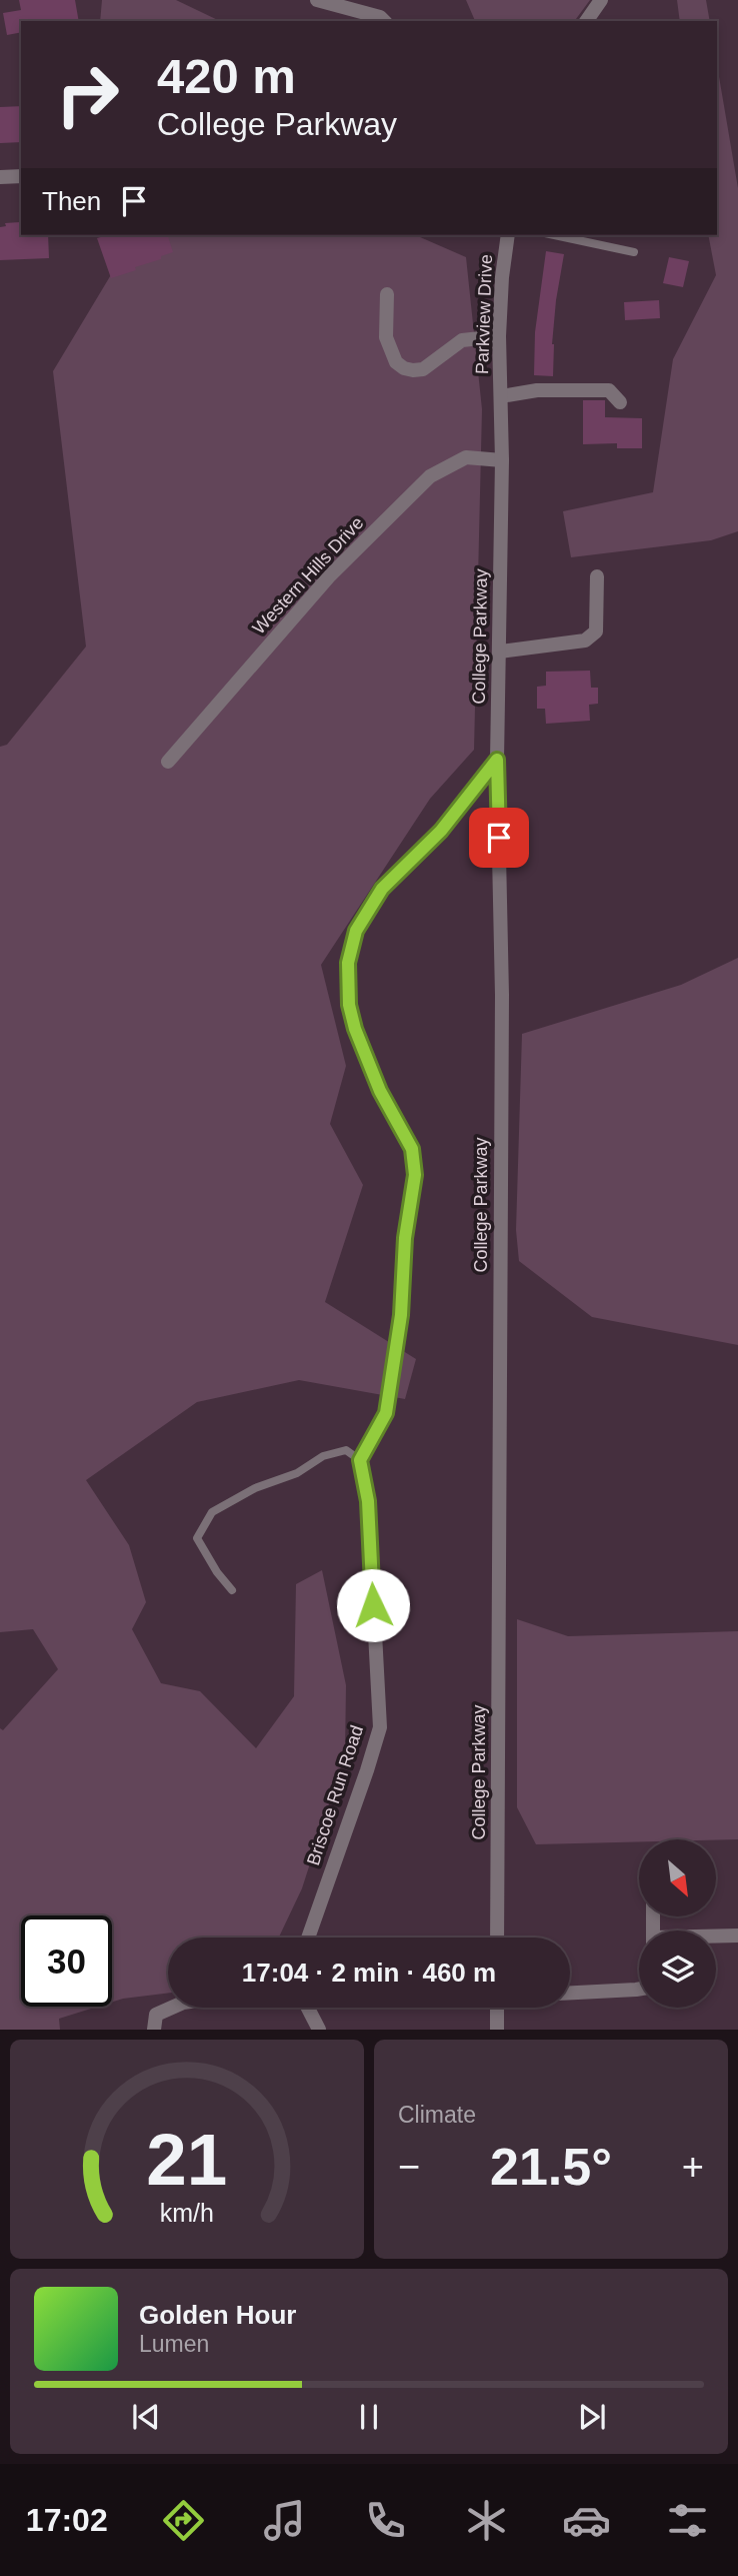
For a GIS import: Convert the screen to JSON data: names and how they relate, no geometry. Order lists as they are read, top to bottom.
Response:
{
  "streets": {
    "street": [
      "Parkview Drive",
      "Western Hills Drive",
      "College Parkway",
      "Briscoe Run Road"
    ]
  },
  "crossings": [
    ["Parkview Drive", "Western Hills Drive"],
    ["Parkview Drive", "College Parkway"],
    ["Western Hills Drive", "College Parkway"]
  ],
  "north": "bottom right",
  "page": {
    "turn": ["420 m", "College Parkway"],
    "then": "Then",
    "limit": "30",
    "trip": "17:04 · 2 min · 460 m",
    "tile": "Climate",
    "heat": ["−", "21.5°", "+"],
    "song": ["Golden Hour", "Lumen"],
    "tabs": "17:02",
    "gauge": ["21", "km/h"]
  }
}
